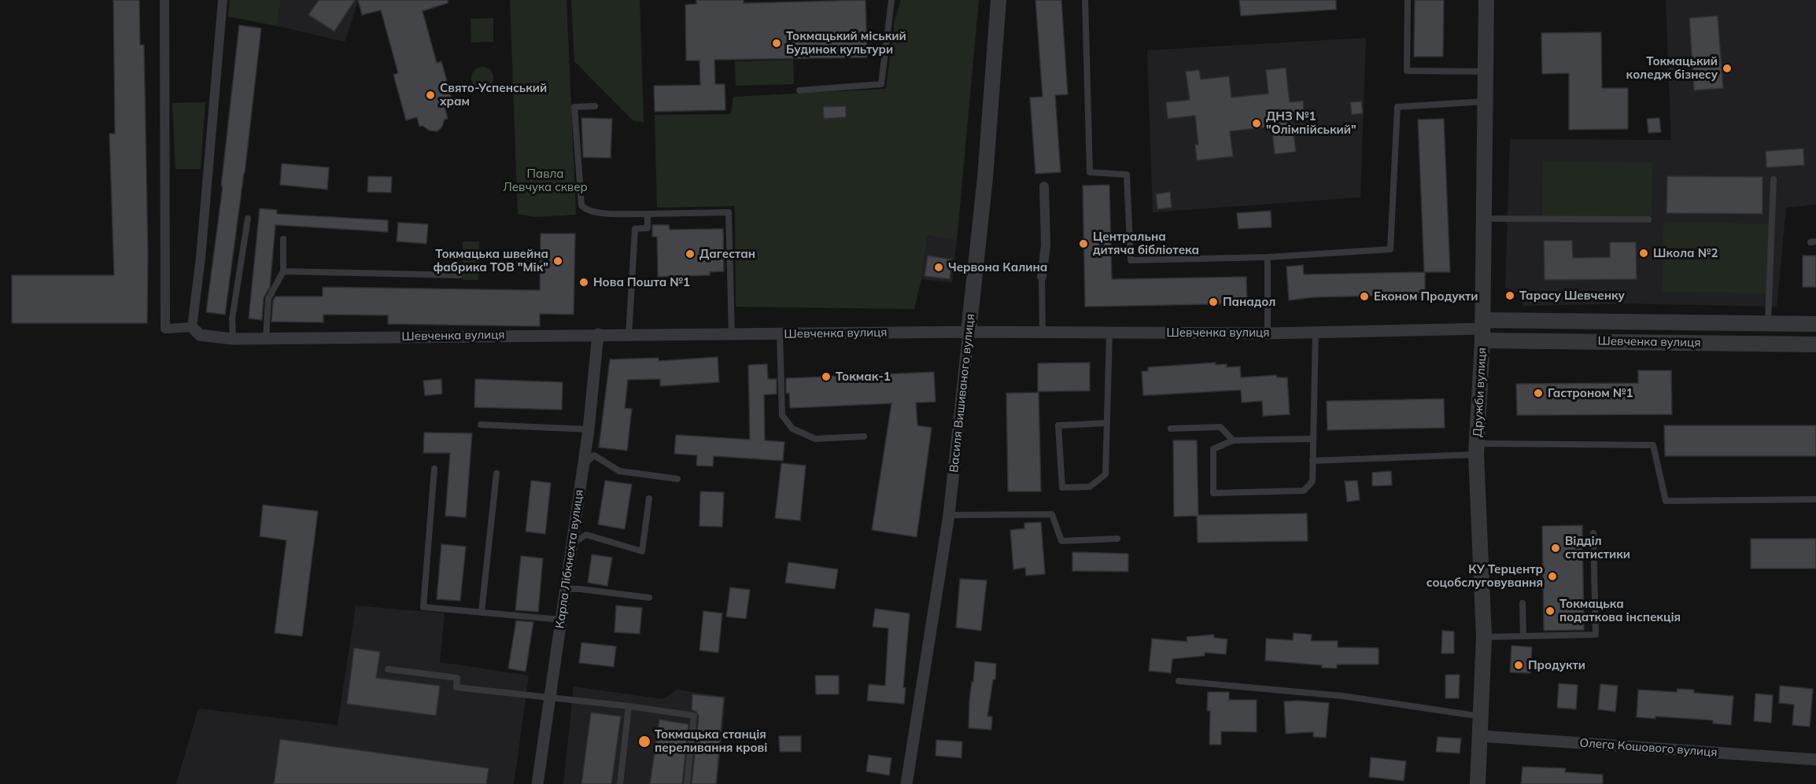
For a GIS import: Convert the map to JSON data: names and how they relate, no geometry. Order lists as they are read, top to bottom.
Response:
{
  "streets": {
    "street": [
      "Шевченка вулиця",
      "Дружби вулиця",
      "Василя Вишиваного вулиця",
      "Карла Лібкнехта вулиця",
      "Олега Кошового вулиця"
    ]
  },
  "crossings": [
    ["Шевченка вулиця", "Дружби вулиця"],
    ["Шевченка вулиця", "Василя Вишиваного вулиця"],
    ["Шевченка вулиця", "Карла Лібкнехта вулиця"],
    ["Дружби вулиця", "Олега Кошового вулиця"]
  ],
  "parks": ["Павла Левчука сквер"],
  "places": [
    "Токмацький міський Будинок культури",
    "Токмацький коледж бізнесу",
    "Свято-Успенський храм",
    "ДНЗ №1 \"Олімпійський\"",
    "Центральна дитяча бібліотека",
    "Школа №2",
    "Дагестан",
    "Токмацька швейна фабрика ТОВ \"Мік\"",
    "Червона Калина",
    "Нова Пошта №1",
    "Тарасу Шевченку",
    "Економ Продукти",
    "Панадол",
    "Токмак-1",
    "Гастроном №1",
    "Відділ статистики",
    "КУ Терцентр соцобслуговування",
    "Токмацька податкова інспекція",
    "Продукти",
    "Токмацька станція переливання крові"
  ]
}
